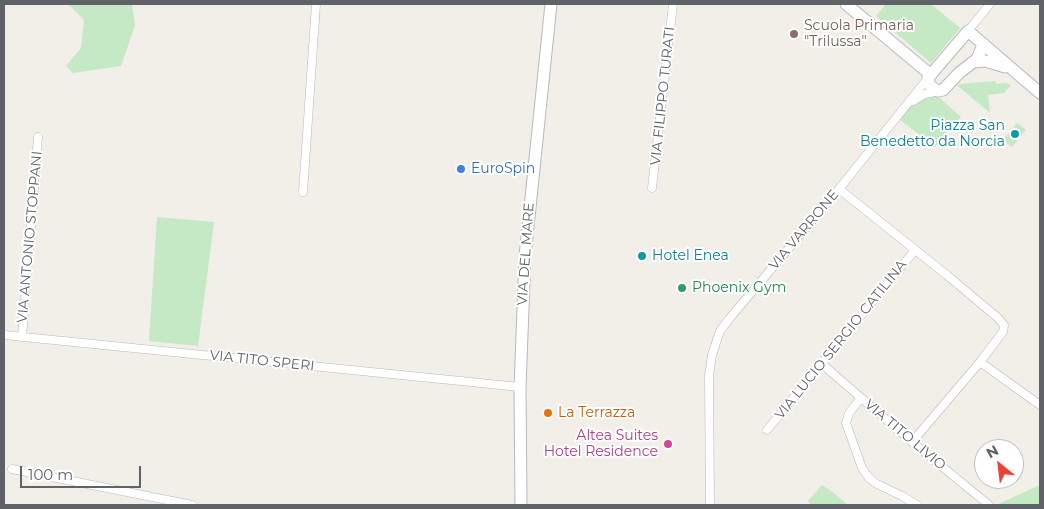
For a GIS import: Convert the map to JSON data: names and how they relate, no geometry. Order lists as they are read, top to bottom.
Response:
{
  "streets": {
    "main road": ["VIA VARRONE", "VIA DEL MARE"],
    "street": [
      "VIA FILIPPO TURATI",
      "VIA ANTONIO STOPPANI",
      "VIA LUCIO SERGIO CATILINA",
      "VIA TITO SPERI",
      "VIA TITO LIVIO"
    ]
  },
  "crossings": [
    ["VIA ANTONIO STOPPANI", "VIA TITO SPERI"],
    ["VIA DEL MARE", "VIA TITO SPERI"],
    ["VIA LUCIO SERGIO CATILINA", "VIA TITO LIVIO"]
  ],
  "places": [
    "Scuola Primaria \"Trilussa\"",
    "Piazza San Benedetto da Norcia",
    "EuroSpin",
    "Hotel Enea",
    "Phoenix Gym",
    "La Terrazza",
    "Altea Suites Hotel Residence"
  ],
  "scale_bar": "100 m",
  "north": "top left"
}
